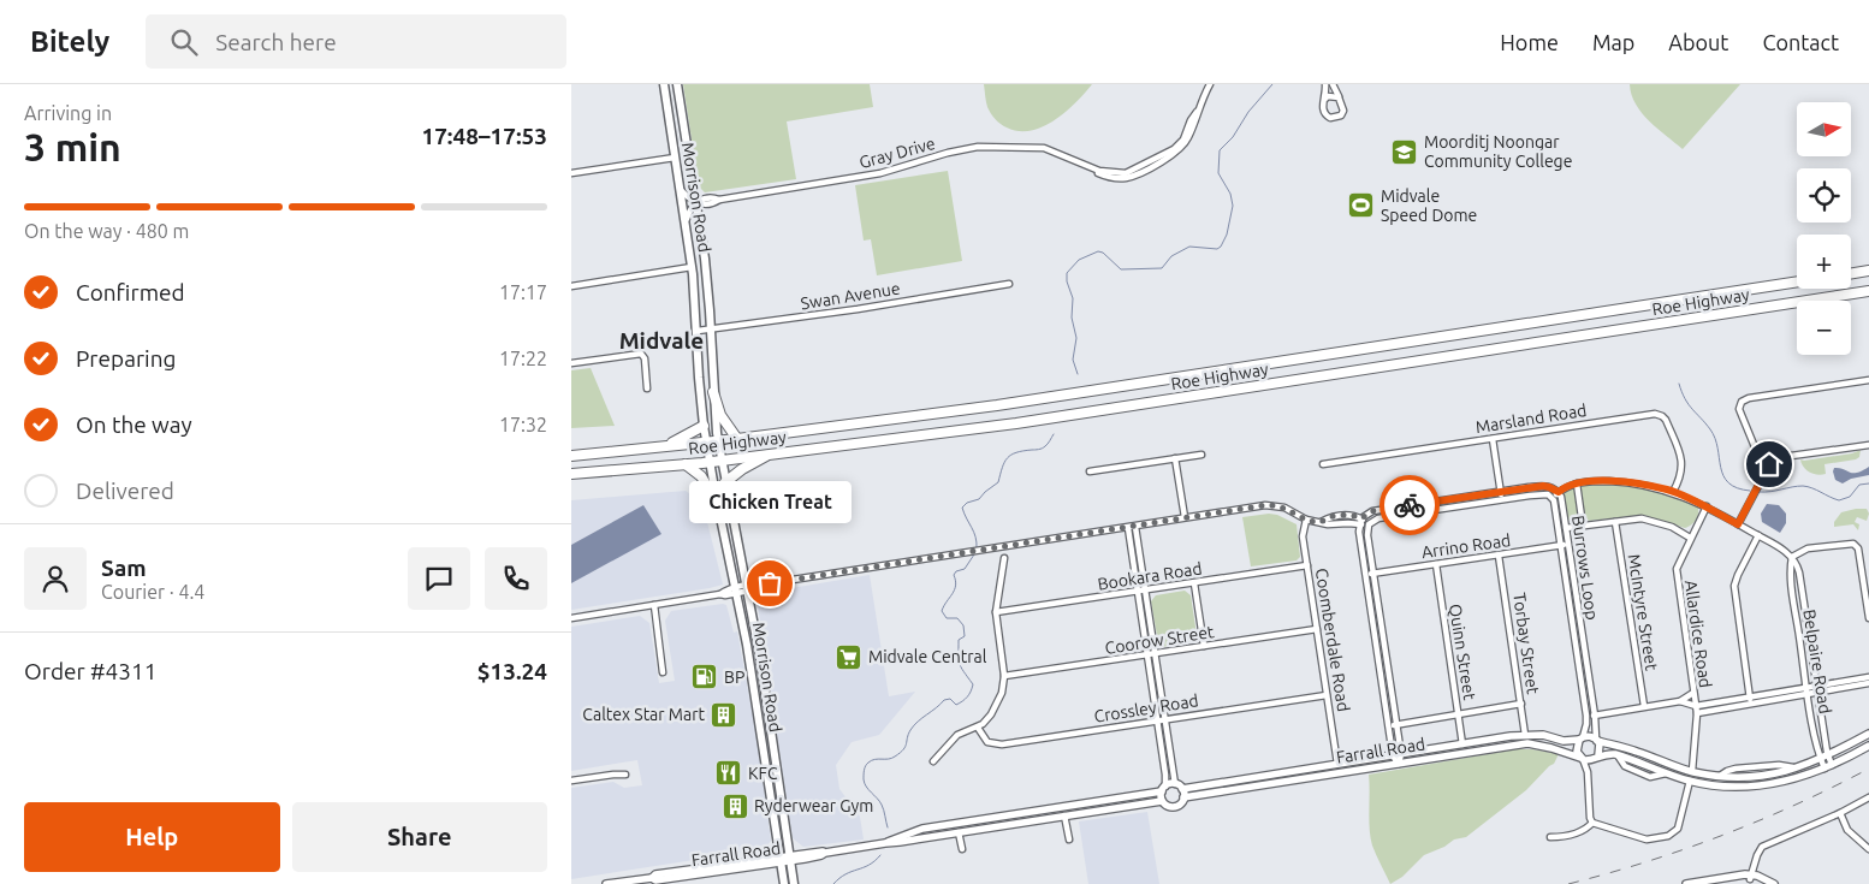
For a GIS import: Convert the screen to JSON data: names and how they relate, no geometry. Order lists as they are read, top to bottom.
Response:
{
  "streets": {
    "highway": ["Roe Highway"],
    "main road": ["Morrison Road", "Farrall Road"],
    "street": [
      "Gray Drive",
      "Swan Avenue",
      "Marsland Road",
      "Arrino Road",
      "Burrows Loop",
      "Bookara Road",
      "McIntyre Street",
      "Allardice Road",
      "Coorow Street",
      "Coomberdale Road",
      "Torbay Street",
      "Quinn Street",
      "Belpaire Road",
      "Crossley Road"
    ]
  },
  "crossings": [
    ["Gray Drive", "Morrison Road"],
    ["Morrison Road", "Swan Avenue"],
    ["Morrison Road", "Roe Highway"],
    ["Morrison Road", "Farrall Road"],
    ["Arrino Road", "Burrows Loop"],
    ["Arrino Road", "Torbay Street"],
    ["Arrino Road", "Quinn Street"],
    ["Burrows Loop", "Farrall Road"],
    ["Bookara Road", "Coomberdale Road"],
    ["Coorow Street", "Coomberdale Road"],
    ["Coomberdale Road", "Crossley Road"],
    ["Coomberdale Road", "Farrall Road"],
    ["Torbay Street", "Farrall Road"],
    ["Quinn Street", "Farrall Road"]
  ],
  "districts": ["Midvale"],
  "places": {
    "school or university": ["Moorditj Noongar Community College"],
    "sports": ["Midvale Speed Dome"],
    "other": ["Chicken Treat"],
    "supermarket": ["Midvale Central"],
    "fuel station": ["BP"],
    "building": ["Caltex Star Mart", "Ryderwear Gym"],
    "restaurant": ["KFC"]
  },
  "north": "right",
  "page": {
    "header": "Bitely",
    "search": "Search here",
    "nav": [
      "Home",
      "Map",
      "About",
      "Contact"
    ],
    "heading": ["3 min", "Arriving in", "17:48–17:53"],
    "panel": [
      "Sam",
      "Courier · 4.4",
      "Order #4311",
      "$13.24"
    ],
    "map_buttons": ["+", "−"],
    "bar": "On the way · 480 m",
    "list": [
      ["Confirmed", "17:17"],
      ["Preparing", "17:22"],
      ["On the way", "17:32"],
      "Delivered"
    ],
    "bubble": "Chicken Treat",
    "buttons": ["Help", "Share"]
  }
}
